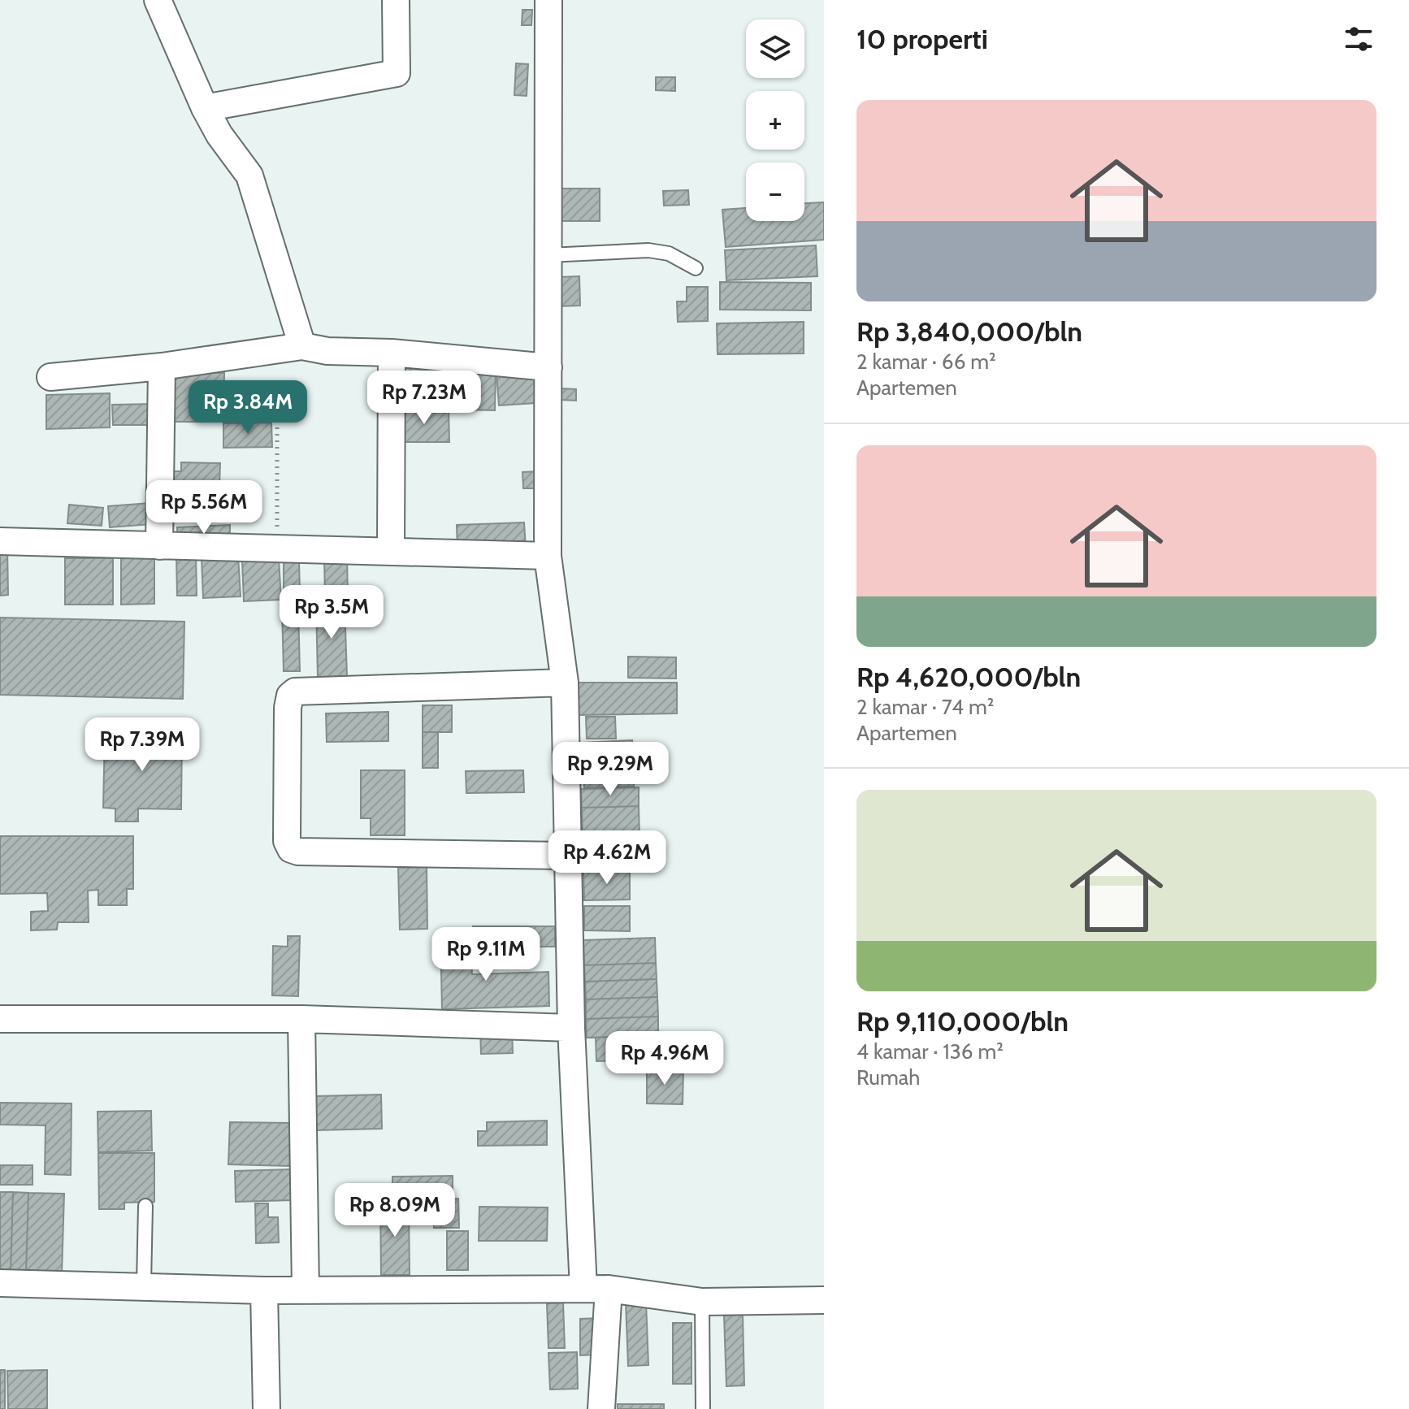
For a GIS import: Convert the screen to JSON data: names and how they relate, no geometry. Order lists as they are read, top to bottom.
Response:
{
  "page": {
    "heading": "10 properti",
    "map_buttons": ["+", "−"],
    "list": [
      {
        "name": "Rp 3,840,000/bln",
        "note": "2 kamar · 66 m² · Apartemen"
      },
      {
        "name": "Rp 4,620,000/bln",
        "note": "2 kamar · 74 m² · Apartemen"
      },
      {
        "name": "Rp 9,110,000/bln",
        "note": "4 kamar · 136 m² · Rumah"
      }
    ],
    "price": [
      "Rp 7.23M",
      "Rp 3.84M",
      "Rp 5.56M",
      "Rp 3.5M",
      "Rp 7.39M",
      "Rp 9.29M",
      "Rp 4.62M",
      "Rp 9.11M",
      "Rp 4.96M",
      "Rp 8.09M"
    ]
  }
}
